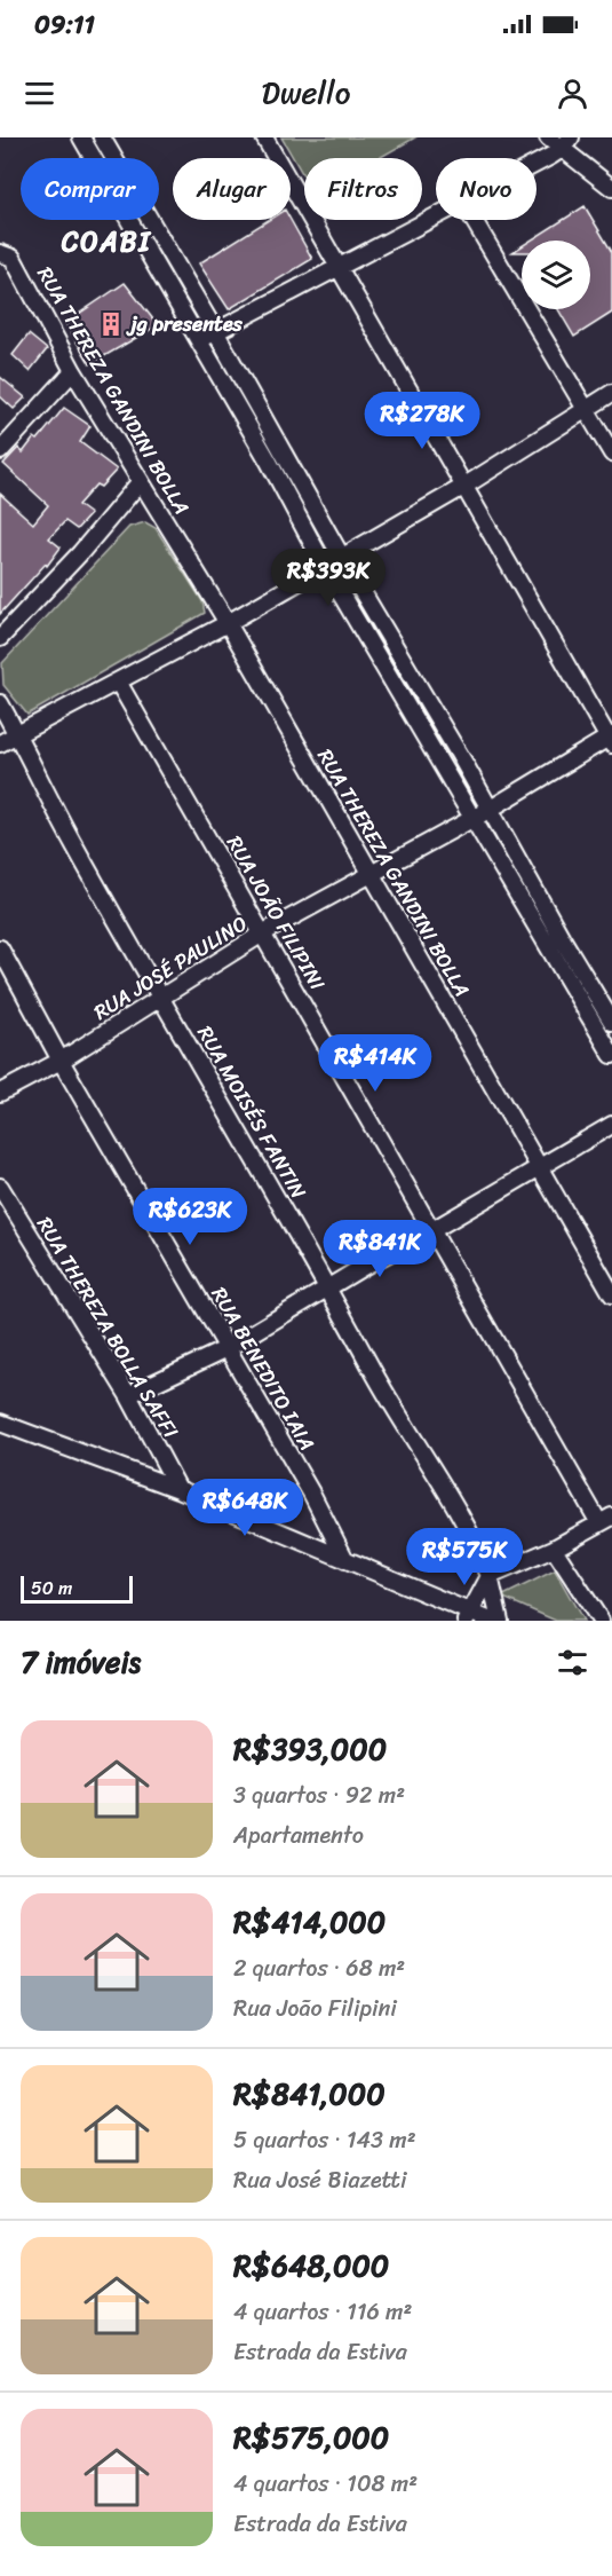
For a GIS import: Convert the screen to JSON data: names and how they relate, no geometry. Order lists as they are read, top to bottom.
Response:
{
  "streets": {
    "street": [
      "RUA THEREZA GANDINI BOLLA",
      "RUA JOÃO FILIPINI",
      "RUA JOSÉ PAULINO",
      "RUA MOISÉS FANTIN",
      "RUA THEREZA BOLLA SAFFI",
      "RUA BENEDITO IAIA"
    ]
  },
  "crossings": [
    ["RUA THEREZA GANDINI BOLLA", "RUA JOSÉ PAULINO"],
    ["RUA JOÃO FILIPINI", "RUA JOSÉ PAULINO"],
    ["RUA JOSÉ PAULINO", "RUA MOISÉS FANTIN"],
    ["RUA JOSÉ PAULINO", "RUA BENEDITO IAIA"]
  ],
  "districts": ["COABI"],
  "places": {
    "building": ["jg presentes"]
  },
  "scale_bar": "50 m",
  "page": {
    "status": "09:11",
    "header": "Dwello",
    "chip": [
      "Comprar",
      "Alugar",
      "Filtros",
      "Novo"
    ],
    "price": [
      "R$278K",
      "R$393K",
      "R$414K",
      "R$623K",
      "R$841K",
      "R$648K",
      "R$575K"
    ],
    "scale": "50 m",
    "heading": "7 imóveis",
    "list": [
      {
        "name": "R$393,000",
        "note": "3 quartos · 92 m² · Apartamento"
      },
      {
        "name": "R$414,000",
        "note": "2 quartos · 68 m² · Rua João Filipini"
      },
      {
        "name": "R$841,000",
        "note": "5 quartos · 143 m² · Rua José Biazetti"
      },
      {
        "name": "R$648,000",
        "note": "4 quartos · 116 m² · Estrada da Estiva"
      },
      {
        "name": "R$575,000",
        "note": "4 quartos · 108 m² · Estrada da Estiva"
      }
    ]
  }
}
